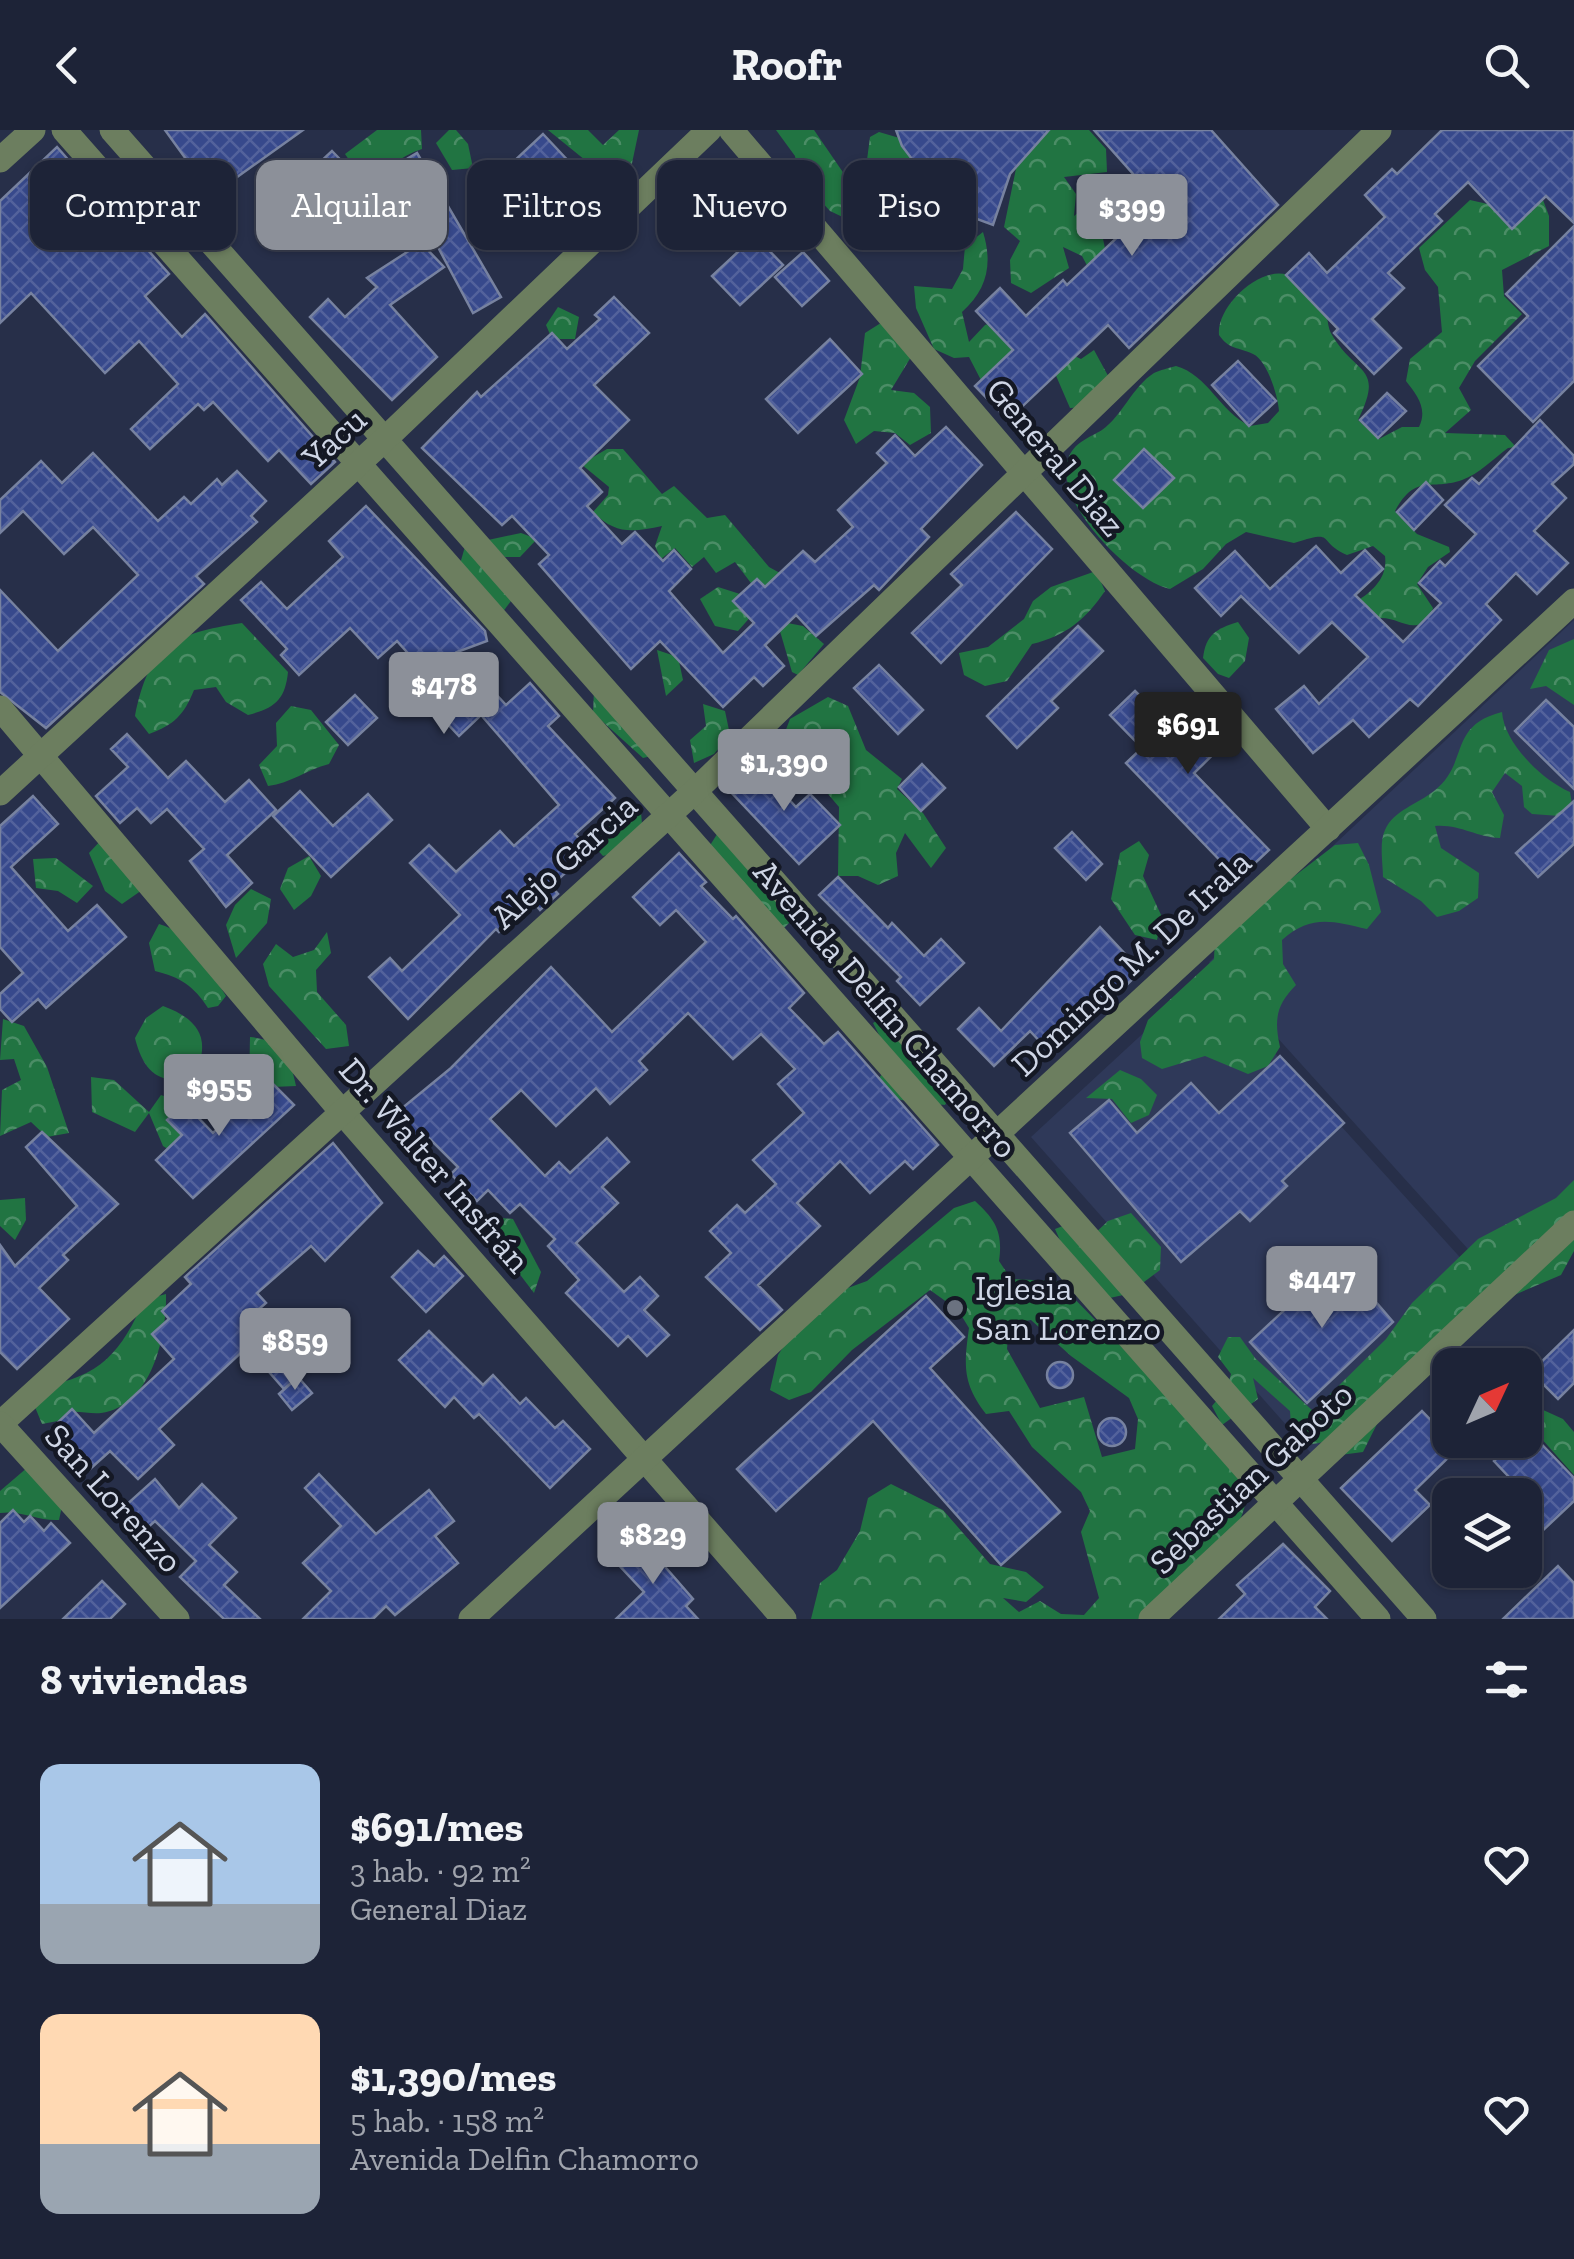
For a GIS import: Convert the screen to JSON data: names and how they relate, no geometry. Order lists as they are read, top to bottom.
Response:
{
  "streets": {
    "street": [
      "Yacu",
      "General Diaz",
      "Alejo Garcia",
      "Domingo M. De Irala",
      "Avenida Delfin Chamorro",
      "Dr. Walter Insfrán",
      "Sebastian Gaboto",
      "San Lorenzo"
    ]
  },
  "crossings": [
    ["Yacu", "Avenida Delfin Chamorro"],
    ["Yacu", "Dr. Walter Insfrán"],
    ["General Diaz", "Alejo Garcia"],
    ["General Diaz", "Domingo M. De Irala"],
    ["Alejo Garcia", "Avenida Delfin Chamorro"],
    ["Alejo Garcia", "Dr. Walter Insfrán"],
    ["Alejo Garcia", "San Lorenzo"],
    ["Domingo M. De Irala", "Avenida Delfin Chamorro"],
    ["Domingo M. De Irala", "Dr. Walter Insfrán"],
    ["Avenida Delfin Chamorro", "Sebastian Gaboto"]
  ],
  "places": ["Iglesia San Lorenzo"],
  "north": "top right",
  "page": {
    "header": "Roofr",
    "chip": [
      "Comprar",
      "Alquilar",
      "Filtros",
      "Nuevo",
      "Piso"
    ],
    "price": [
      "$399",
      "$478",
      "$691",
      "$1,390",
      "$955",
      "$447",
      "$859",
      "$829"
    ],
    "heading": "8 viviendas",
    "list": [
      {
        "name": "$691/mes",
        "note": "3 hab. · 92 m² · General Diaz"
      },
      {
        "name": "$1,390/mes",
        "note": "5 hab. · 158 m² · Avenida Delfin Chamorro"
      }
    ]
  }
}
